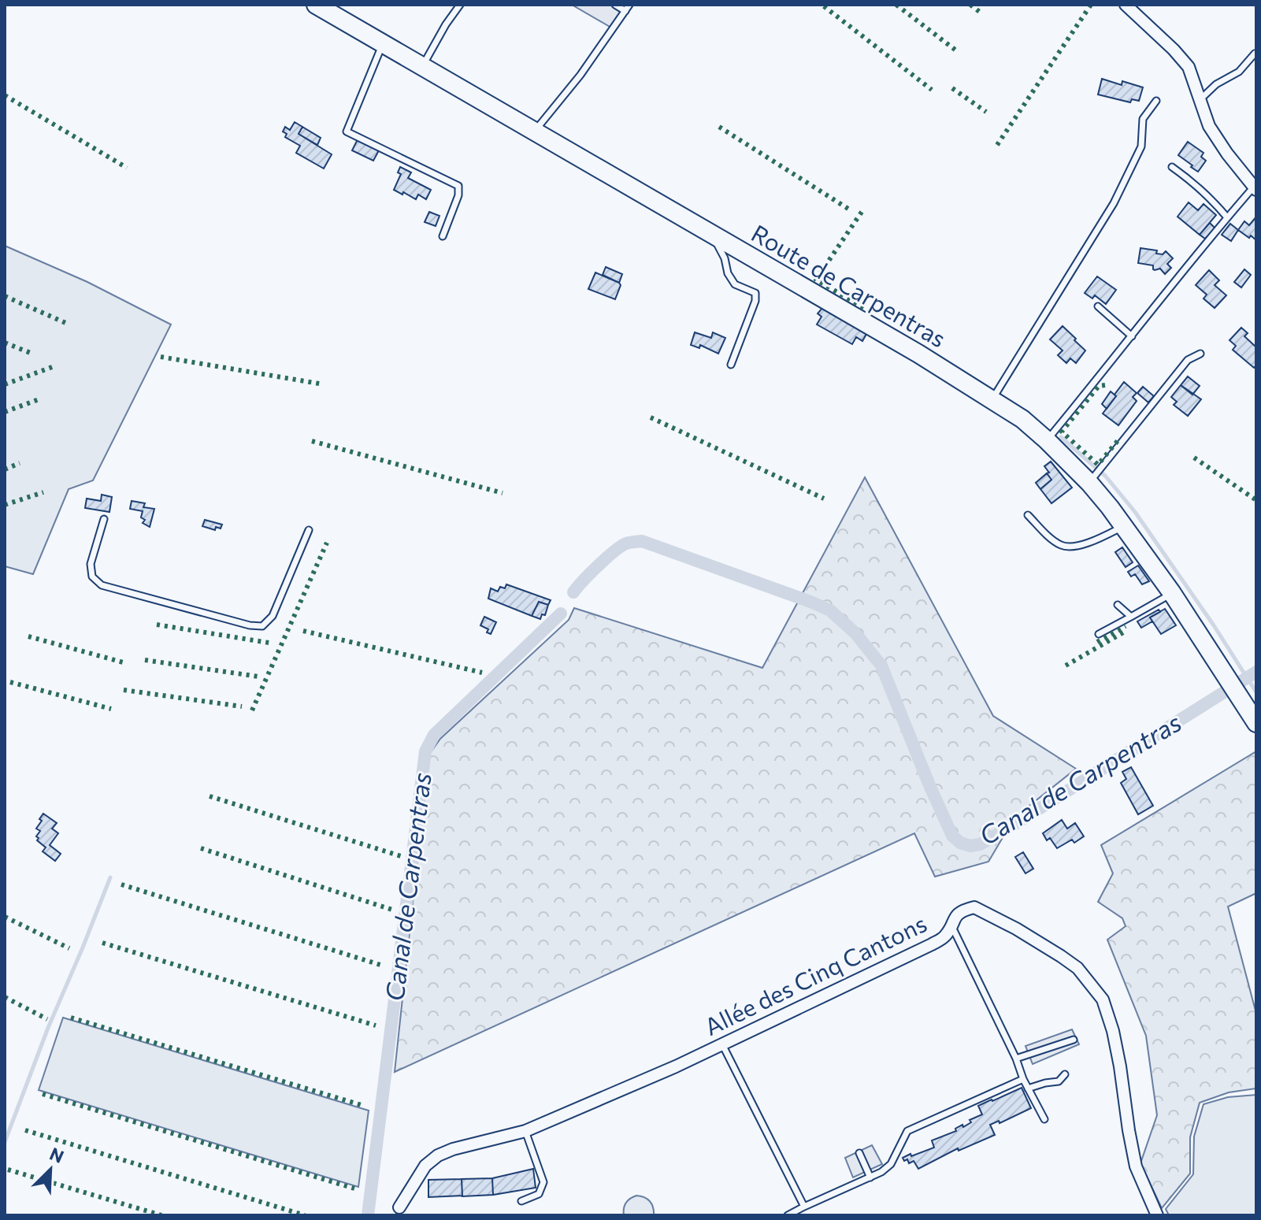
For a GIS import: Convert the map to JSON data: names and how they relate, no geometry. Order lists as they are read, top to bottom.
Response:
{
  "streets": {
    "main road": ["Route de Carpentras"],
    "street": ["Allée des Cinq Cantons"]
  },
  "water": ["Canal de Carpentras"],
  "north": "top right"
}
